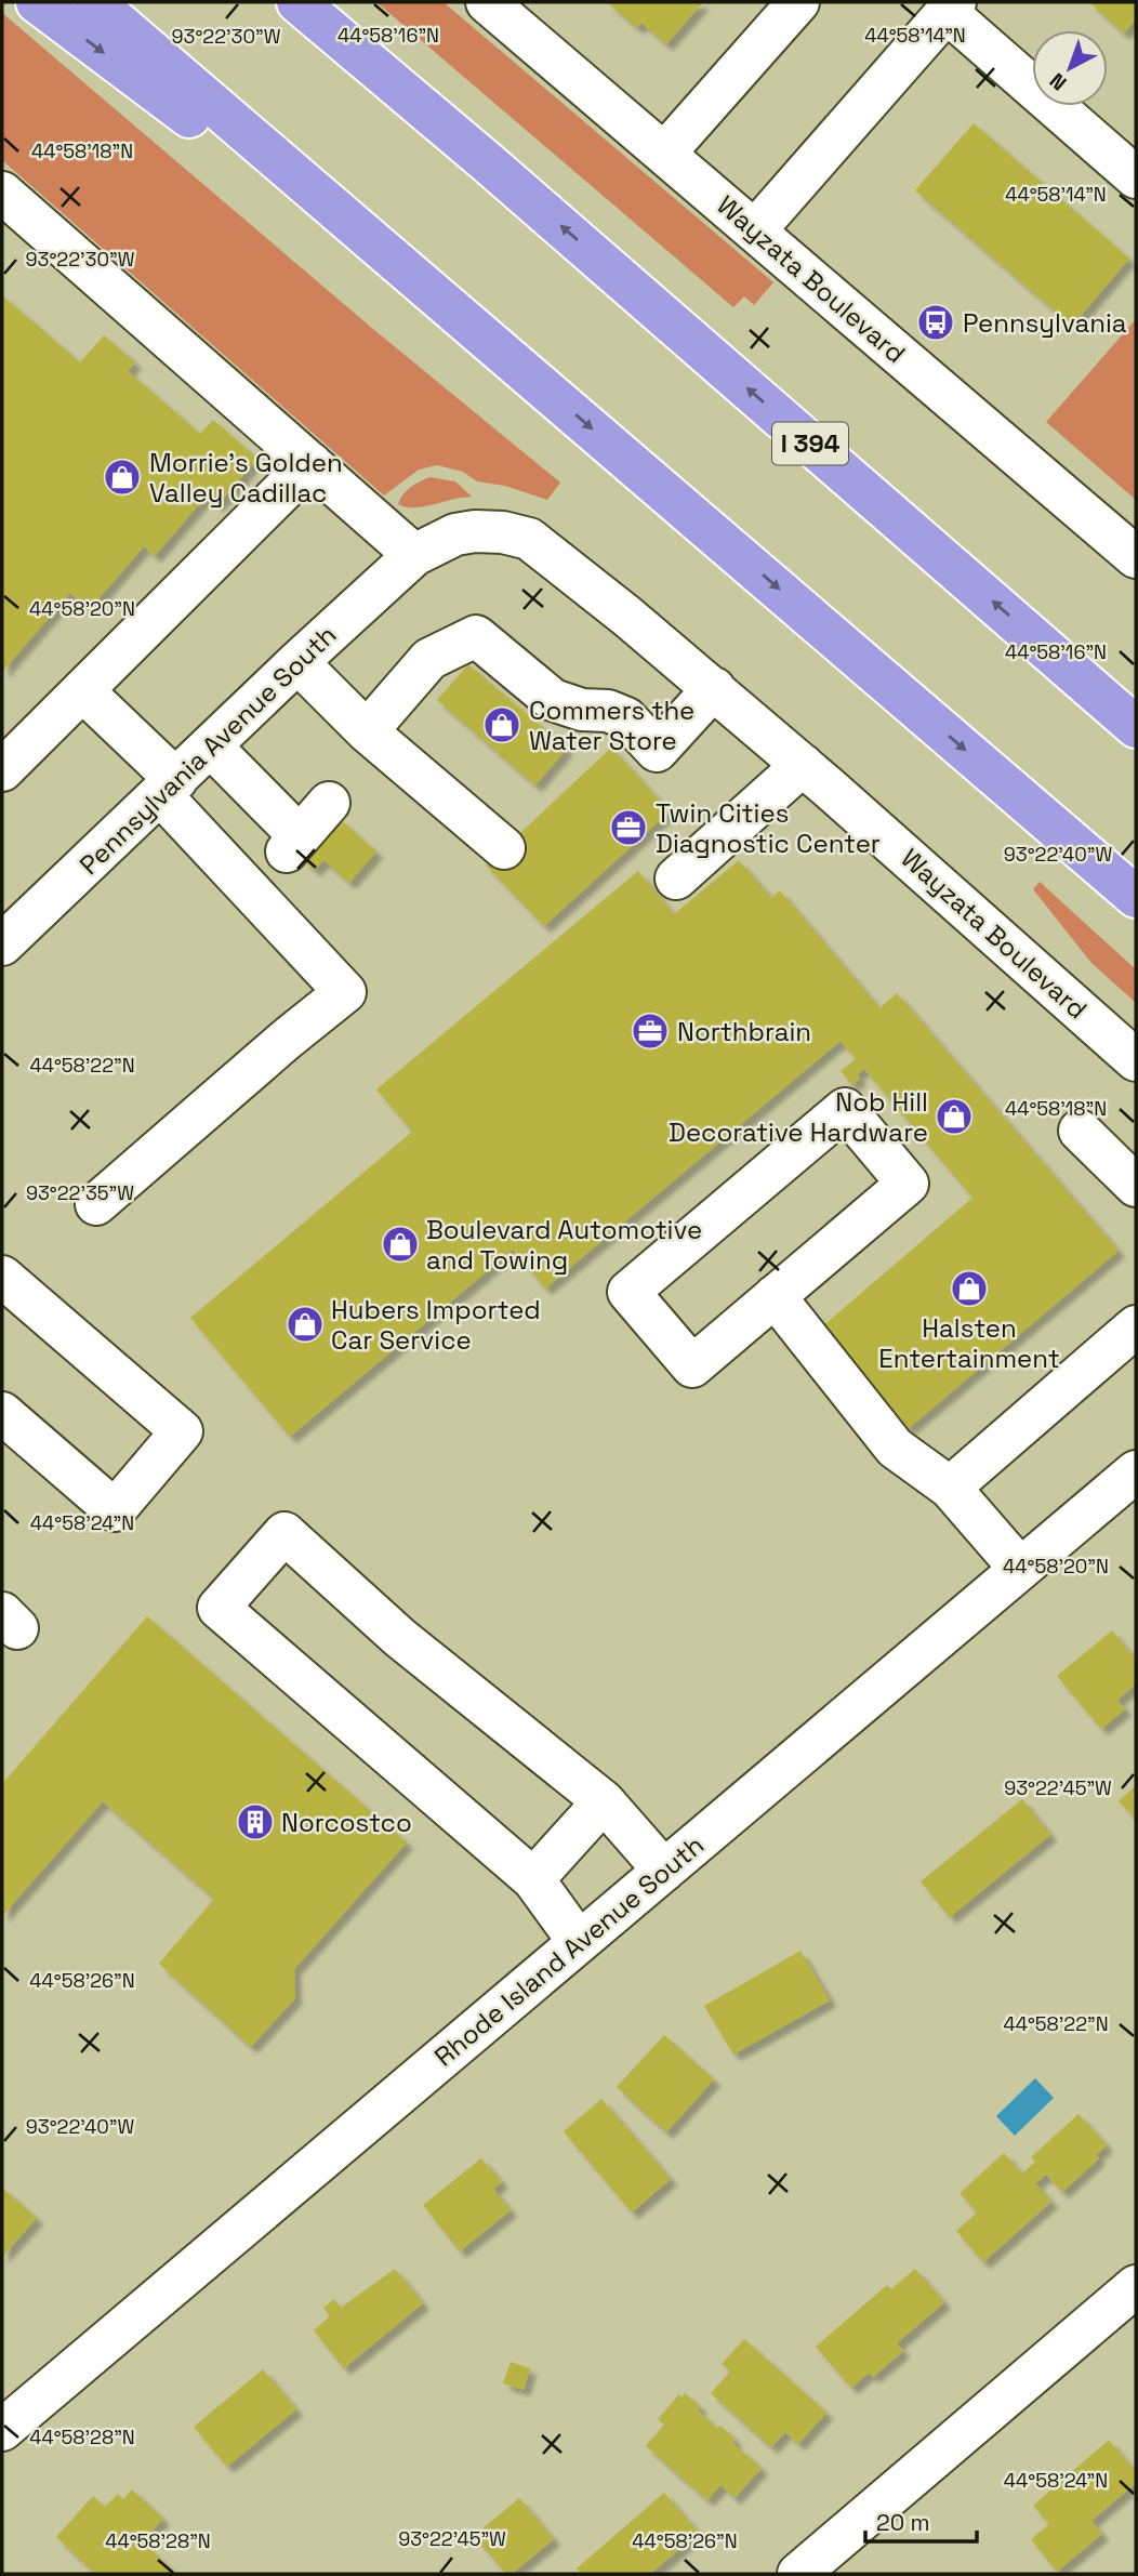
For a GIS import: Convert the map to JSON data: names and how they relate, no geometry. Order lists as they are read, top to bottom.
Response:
{
  "streets": {
    "highway": ["I 394"],
    "street": ["Wayzata Boulevard", "Pennsylvania Avenue South", "Rhode Island Avenue South"]
  },
  "crossings": [
    ["Wayzata Boulevard", "Pennsylvania Avenue South"]
  ],
  "places": {
    "bus stop": ["Pennsylvania"],
    "shop": [
      "Morrie's Golden Valley Cadillac",
      "Commers the Water Store",
      "Nob Hill Decorative Hardware",
      "Boulevard Automotive and Towing",
      "Halsten Entertainment",
      "Hubers Imported Car Service"
    ],
    "office": ["Twin Cities Diagnostic Center", "Northbrain"],
    "building": ["Norcostco"]
  },
  "scale_bar": "20 m",
  "north": "bottom left",
  "coordinates": [
    "44°58'16\"N",
    "44°58'14\"N",
    "93°22'30\"W",
    "44°58'18\"N",
    "44°58'20\"N",
    "93°22'40\"W",
    "44°58'22\"N",
    "93°22'35\"W",
    "44°58'24\"N",
    "93°22'45\"W",
    "44°58'26\"N",
    "44°58'28\"N"
  ]
}
